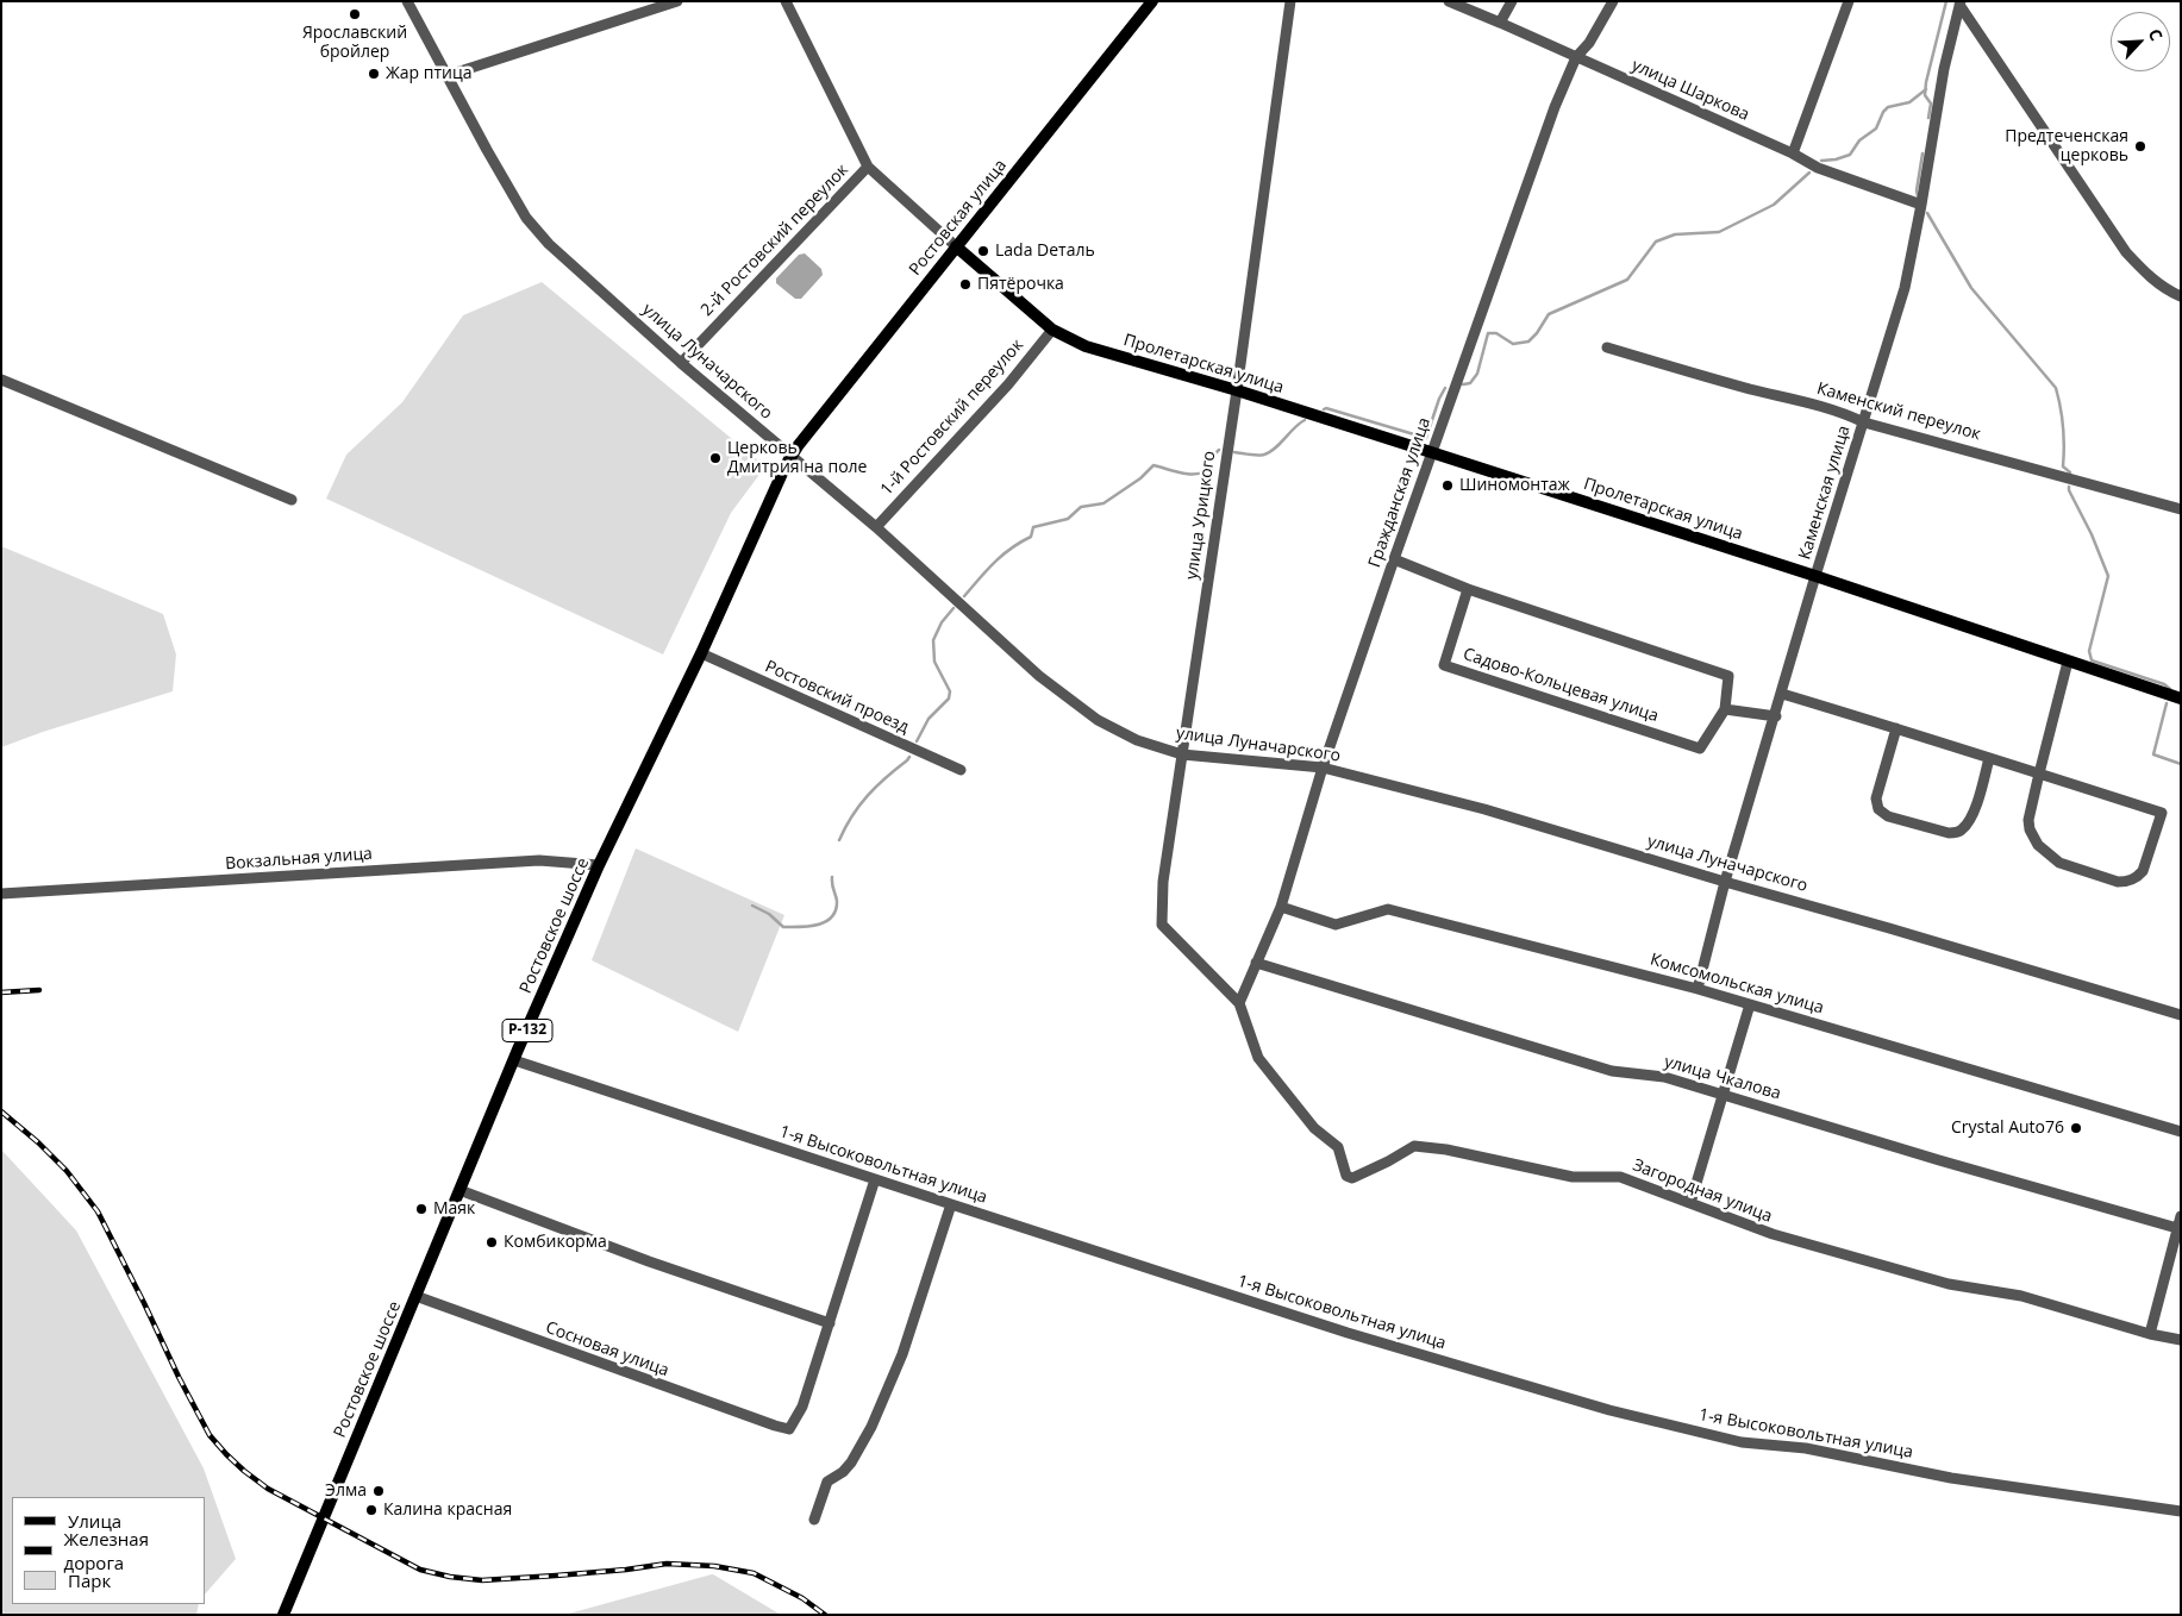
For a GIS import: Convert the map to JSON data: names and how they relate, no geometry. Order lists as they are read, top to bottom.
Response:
{
  "streets": {
    "main road": [
      "Ростовская улица",
      "Пролетарская улица",
      "Ростовское шоссе",
      "Р-132"
    ],
    "street": [
      "улица Шаркова",
      "2-й Ростовский переулок",
      "улица Луначарского",
      "Каменский переулок",
      "1-й Ростовский переулок",
      "Гражданская улица",
      "Каменская улица",
      "улица Урицкого",
      "Садово-Кольцевая улица",
      "Ростовский проезд",
      "Вокзальная улица",
      "Комсомольская улица",
      "улица Чкалова",
      "1-я Высоковольтная улица",
      "Загородная улица",
      "Сосновая улица"
    ]
  },
  "crossings": [
    ["улица Шаркова", "Гражданская улица"],
    ["улица Шаркова", "Каменская улица"],
    ["Ростовская улица", "улица Луначарского"],
    ["Ростовская улица", "Пролетарская улица"],
    ["Ростовская улица", "Ростовское шоссе"],
    ["2-й Ростовский переулок", "улица Луначарского"],
    ["улица Луначарского", "1-й Ростовский переулок"],
    ["улица Луначарского", "Гражданская улица"],
    ["улица Луначарского", "Каменская улица"],
    ["улица Луначарского", "улица Урицкого"],
    ["улица Луначарского", "Ростовское шоссе"],
    ["Пролетарская улица", "1-й Ростовский переулок"],
    ["Пролетарская улица", "Гражданская улица"],
    ["Пролетарская улица", "Каменская улица"],
    ["Пролетарская улица", "улица Урицкого"],
    ["Каменский переулок", "Каменская улица"],
    ["Гражданская улица", "улица Урицкого"],
    ["Гражданская улица", "Садово-Кольцевая улица"],
    ["Гражданская улица", "Комсомольская улица"],
    ["Гражданская улица", "улица Чкалова"],
    ["Гражданская улица", "Загородная улица"],
    ["Каменская улица", "Комсомольская улица"],
    ["улица Урицкого", "Загородная улица"],
    ["Ростовский проезд", "Ростовское шоссе"],
    ["Вокзальная улица", "Ростовское шоссе"],
    ["Ростовское шоссе", "1-я Высоковольтная улица"],
    ["Ростовское шоссе", "Сосновая улица"]
  ],
  "places": [
    "Ярославский бройлер",
    "Жар птица",
    "Предтеченская церковь",
    "Lada Dеталь",
    "Пятёрочка",
    "Церковь Дмитрия на поле",
    "Шиномонтаж",
    "Crystal Auto76",
    "Маяк",
    "Комбикорма",
    "Элма",
    "Калина красная"
  ],
  "legend": ["Улица", "Железная дорога", "Парк"],
  "north": "top right"
}
